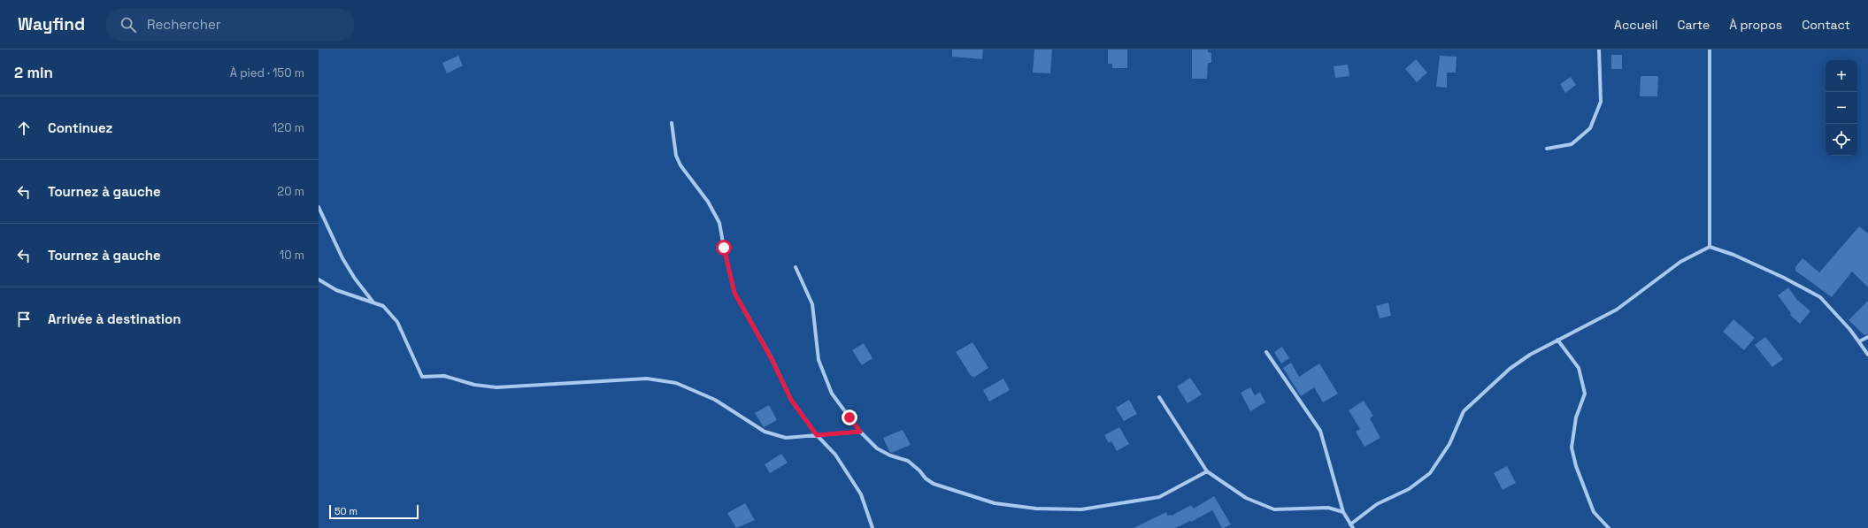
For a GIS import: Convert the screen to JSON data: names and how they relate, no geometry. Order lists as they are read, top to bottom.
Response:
{
  "scale_bar": "50 m",
  "page": {
    "header": "Wayfind",
    "search": "Rechercher",
    "nav": [
      "Accueil",
      "Carte",
      "À propos",
      "Contact"
    ],
    "heading": ["2 min", "À pied · 150 m"],
    "map_buttons": ["+", "−"],
    "list": [
      ["Continuez", "120 m"],
      ["Tournez à gauche", "20 m"],
      ["Tournez à gauche", "10 m"],
      "Arrivée à destination"
    ],
    "scale": "50 m"
  }
}
